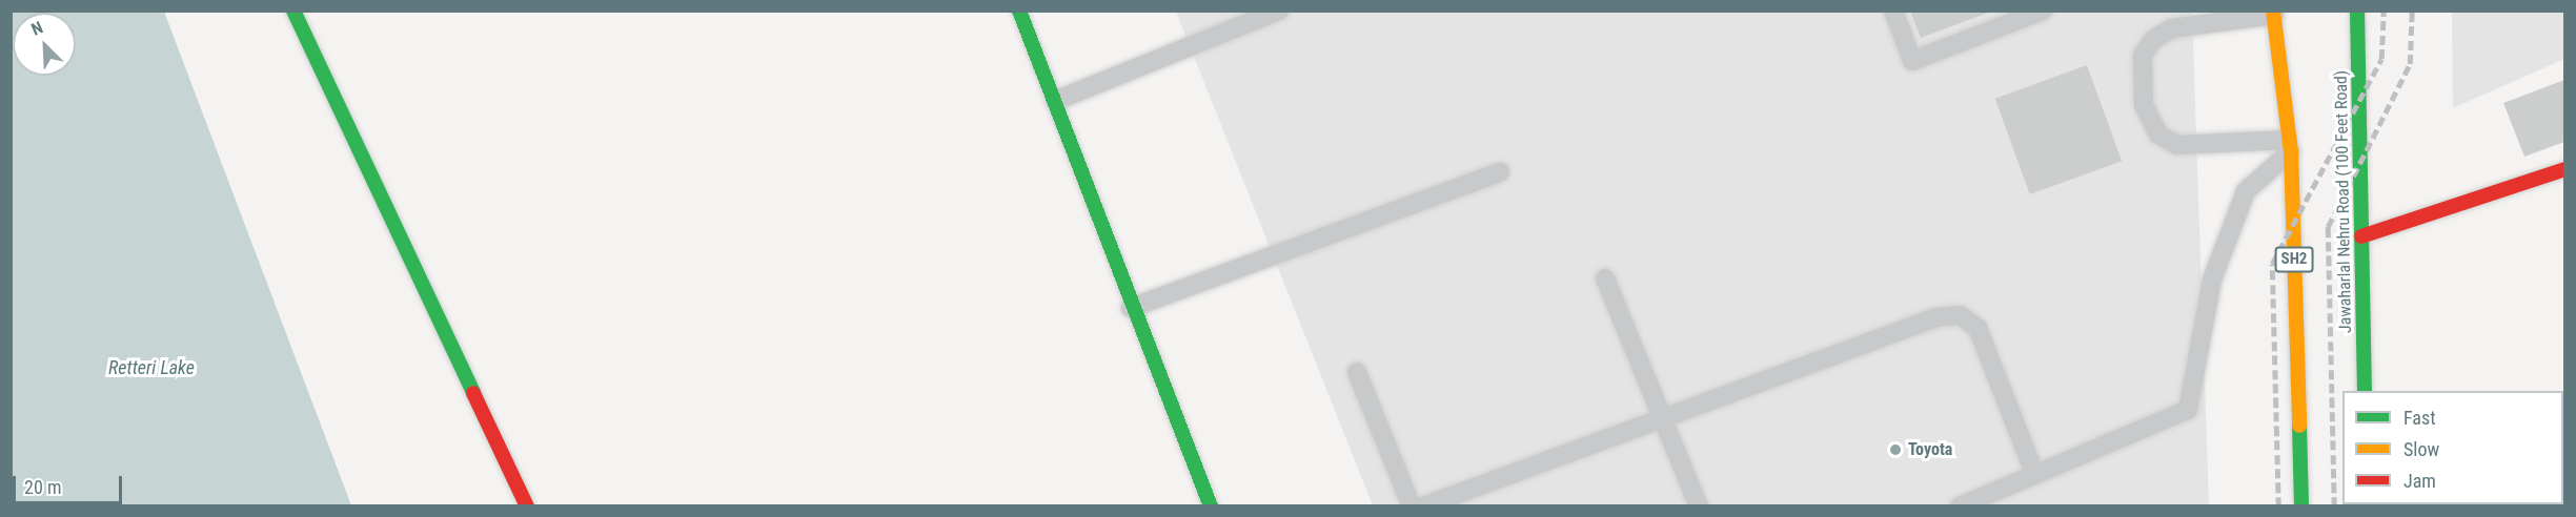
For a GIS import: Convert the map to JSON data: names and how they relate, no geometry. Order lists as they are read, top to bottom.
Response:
{
  "streets": {
    "street": ["Jawaharlal Nehru Road (100 Feet Road)", "SH2"]
  },
  "water": ["Retteri Lake"],
  "places": ["Toyota"],
  "legend": ["Fast", "Slow", "Jam"],
  "scale_bar": "20 m",
  "north": "top left"
}
